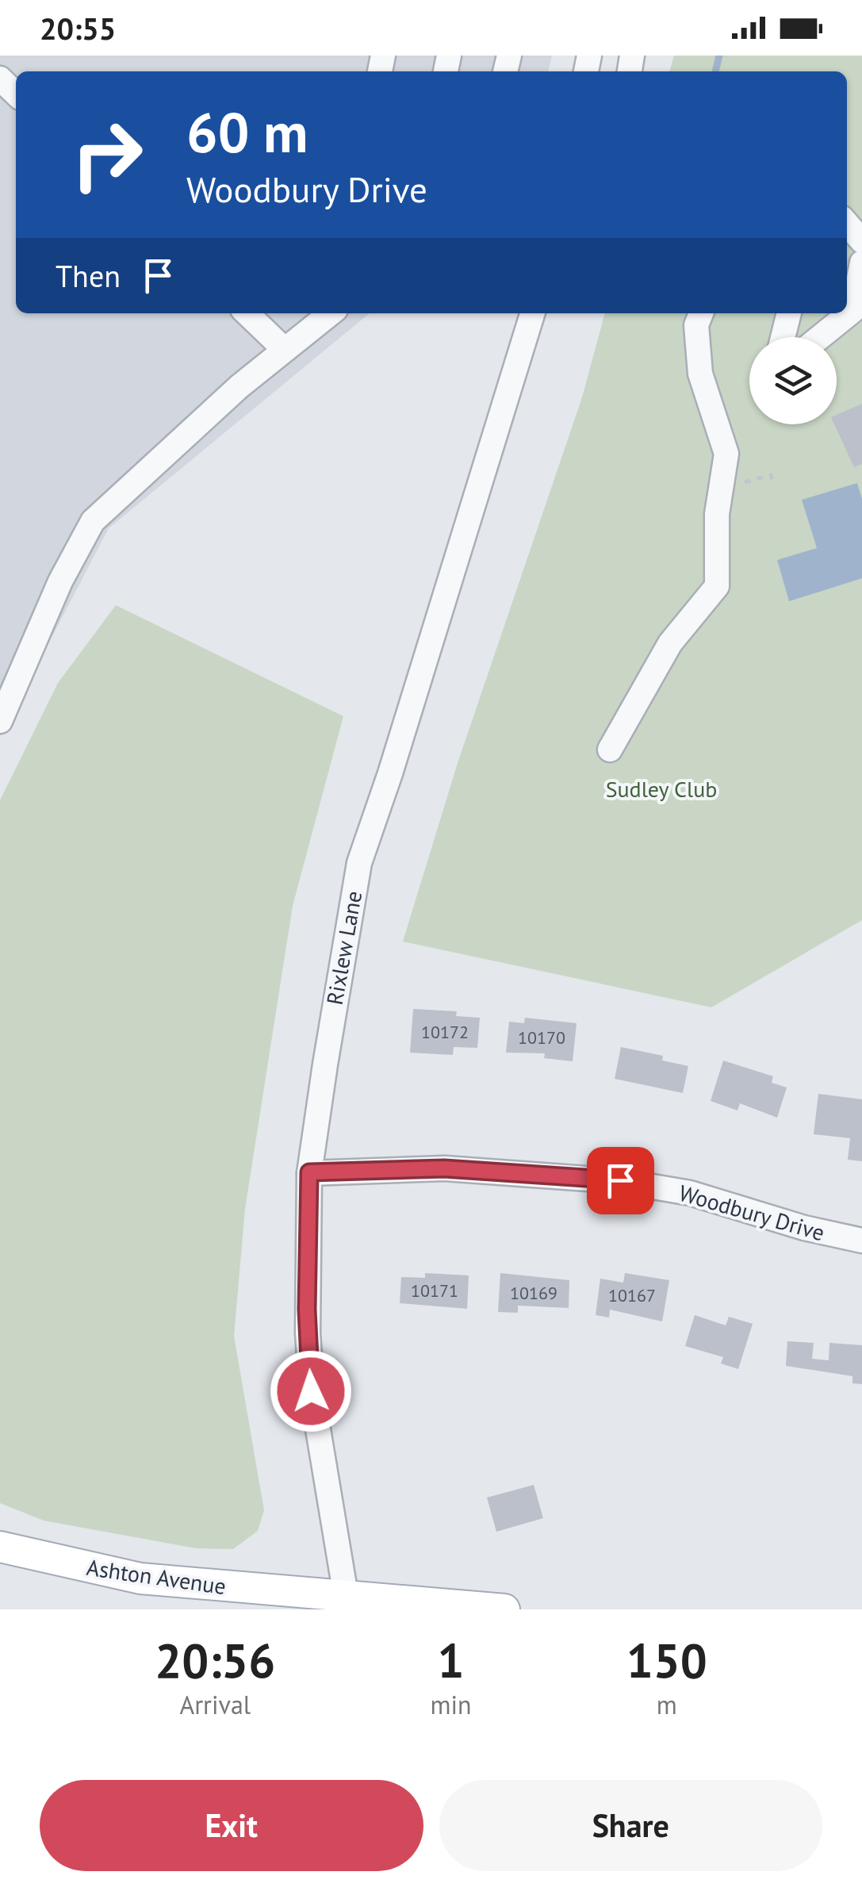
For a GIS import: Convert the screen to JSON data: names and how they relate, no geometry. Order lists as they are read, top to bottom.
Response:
{
  "streets": {
    "main road": ["Ashton Avenue"],
    "street": ["Rixlew Lane", "Woodbury Drive"]
  },
  "crossings": [
    ["Rixlew Lane", "Woodbury Drive"],
    ["Rixlew Lane", "Ashton Avenue"]
  ],
  "parks": ["Sudley Club"],
  "house_numbers": [
    "10172",
    "10170",
    "10171",
    "10169",
    "10167"
  ],
  "page": {
    "status": "20:55",
    "turn": ["60 m", "Woodbury Drive"],
    "then": "Then",
    "eta": [
      "20:56",
      "Arrival",
      "1",
      "min",
      "150",
      "m"
    ],
    "buttons": ["Exit", "Share"]
  }
}
